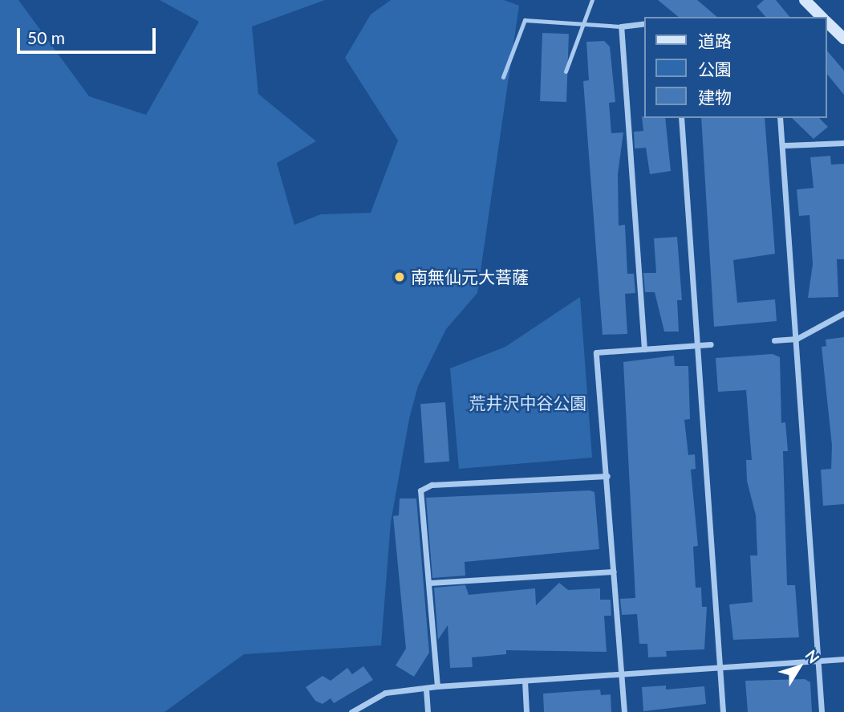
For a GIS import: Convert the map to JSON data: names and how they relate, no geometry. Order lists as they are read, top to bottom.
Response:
{
  "parks": ["荒井沢中谷公園"],
  "places": ["南無仙元大菩薩"],
  "legend": ["道路", "公園", "建物"],
  "scale_bar": "50 m",
  "north": "top right"
}
